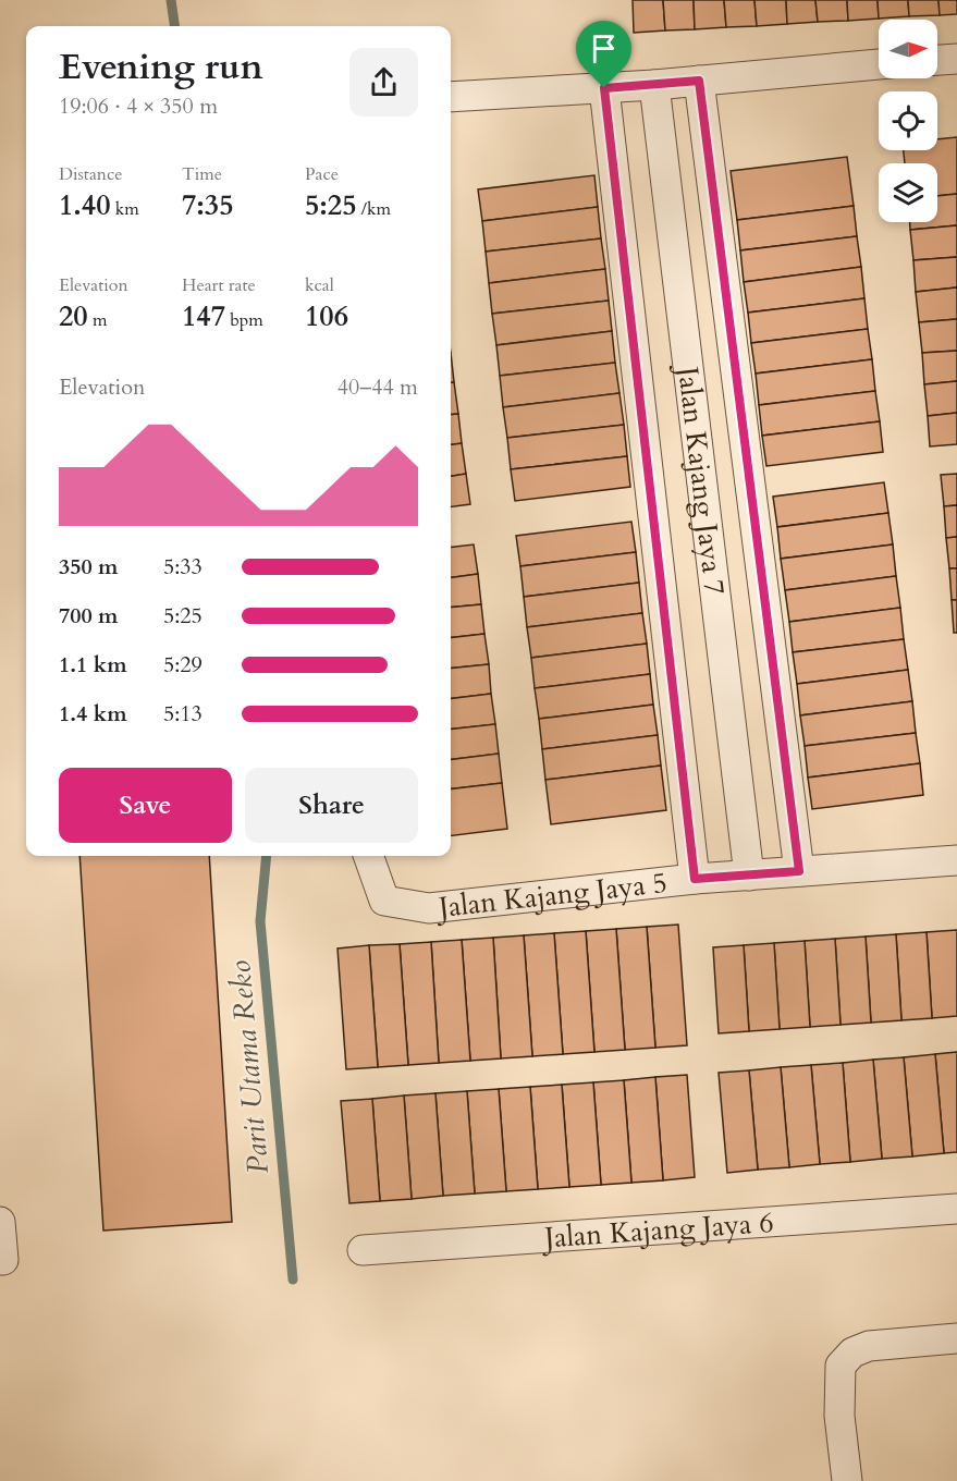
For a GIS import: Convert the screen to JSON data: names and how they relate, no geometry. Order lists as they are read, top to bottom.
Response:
{
  "streets": {
    "street": ["Jalan Kajang Jaya 7", "Jalan Kajang Jaya 5", "Jalan Kajang Jaya 6"]
  },
  "crossings": [
    ["Jalan Kajang Jaya 7", "Jalan Kajang Jaya 5"]
  ],
  "water": ["Parit Utama Reko"],
  "north": "right",
  "page": {
    "heading": ["Evening run", "19:06 · 4 × 350 m"],
    "stats": [
      ["Distance", "1.40 km"],
      ["Time", "7:35"],
      ["Pace", "5:25 /km"],
      ["Elevation", "20 m"],
      ["Heart rate", "147 bpm"],
      ["kcal", "106"]
    ],
    "chart": ["Elevation", "40–44 m"],
    "list": [
      {
        "name": "350 m",
        "note": "5:33"
      },
      {
        "name": "700 m",
        "note": "5:25"
      },
      {
        "name": "1.1 km",
        "note": "5:29"
      },
      {
        "name": "1.4 km",
        "note": "5:13"
      }
    ],
    "buttons": ["Save", "Share"]
  }
}
